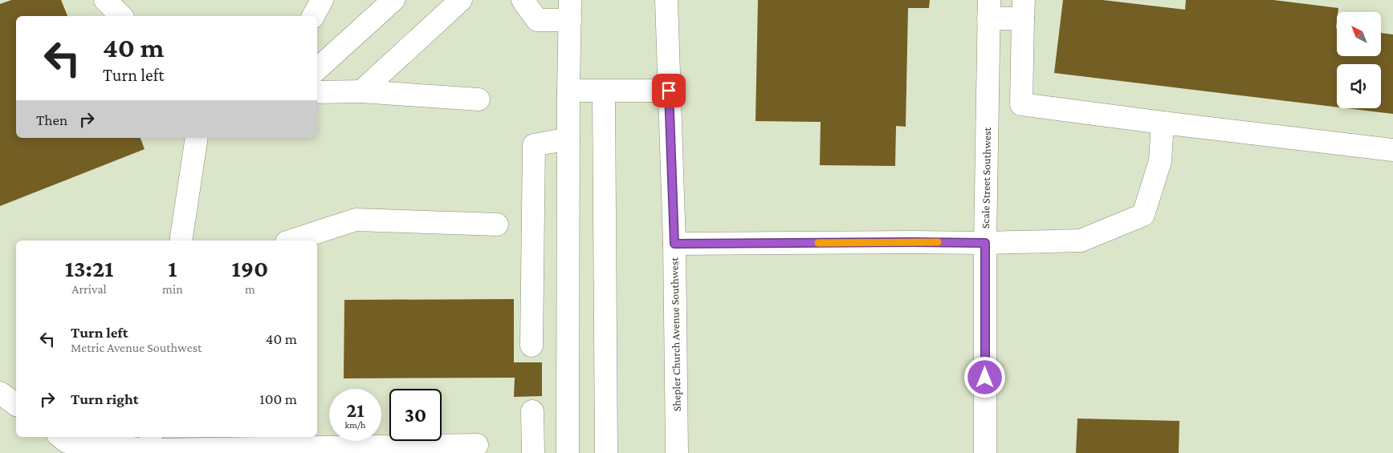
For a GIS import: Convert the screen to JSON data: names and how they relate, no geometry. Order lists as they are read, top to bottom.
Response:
{
  "streets": {
    "street": ["Scale Street Southwest", "Shepler Church Avenue Southwest"]
  },
  "north": "top left",
  "page": {
    "turn": ["40 m", "Turn left"],
    "then": "Then",
    "eta": [
      "13:21",
      "Arrival",
      "1",
      "min",
      "190",
      "m"
    ],
    "list": [
      {
        "name": "Turn left",
        "note": "Metric Avenue Southwest",
        "value": "40 m"
      },
      {
        "name": "Turn right",
        "value": "100 m"
      }
    ],
    "speed": "21 km/h",
    "limit": "30"
  }
}
